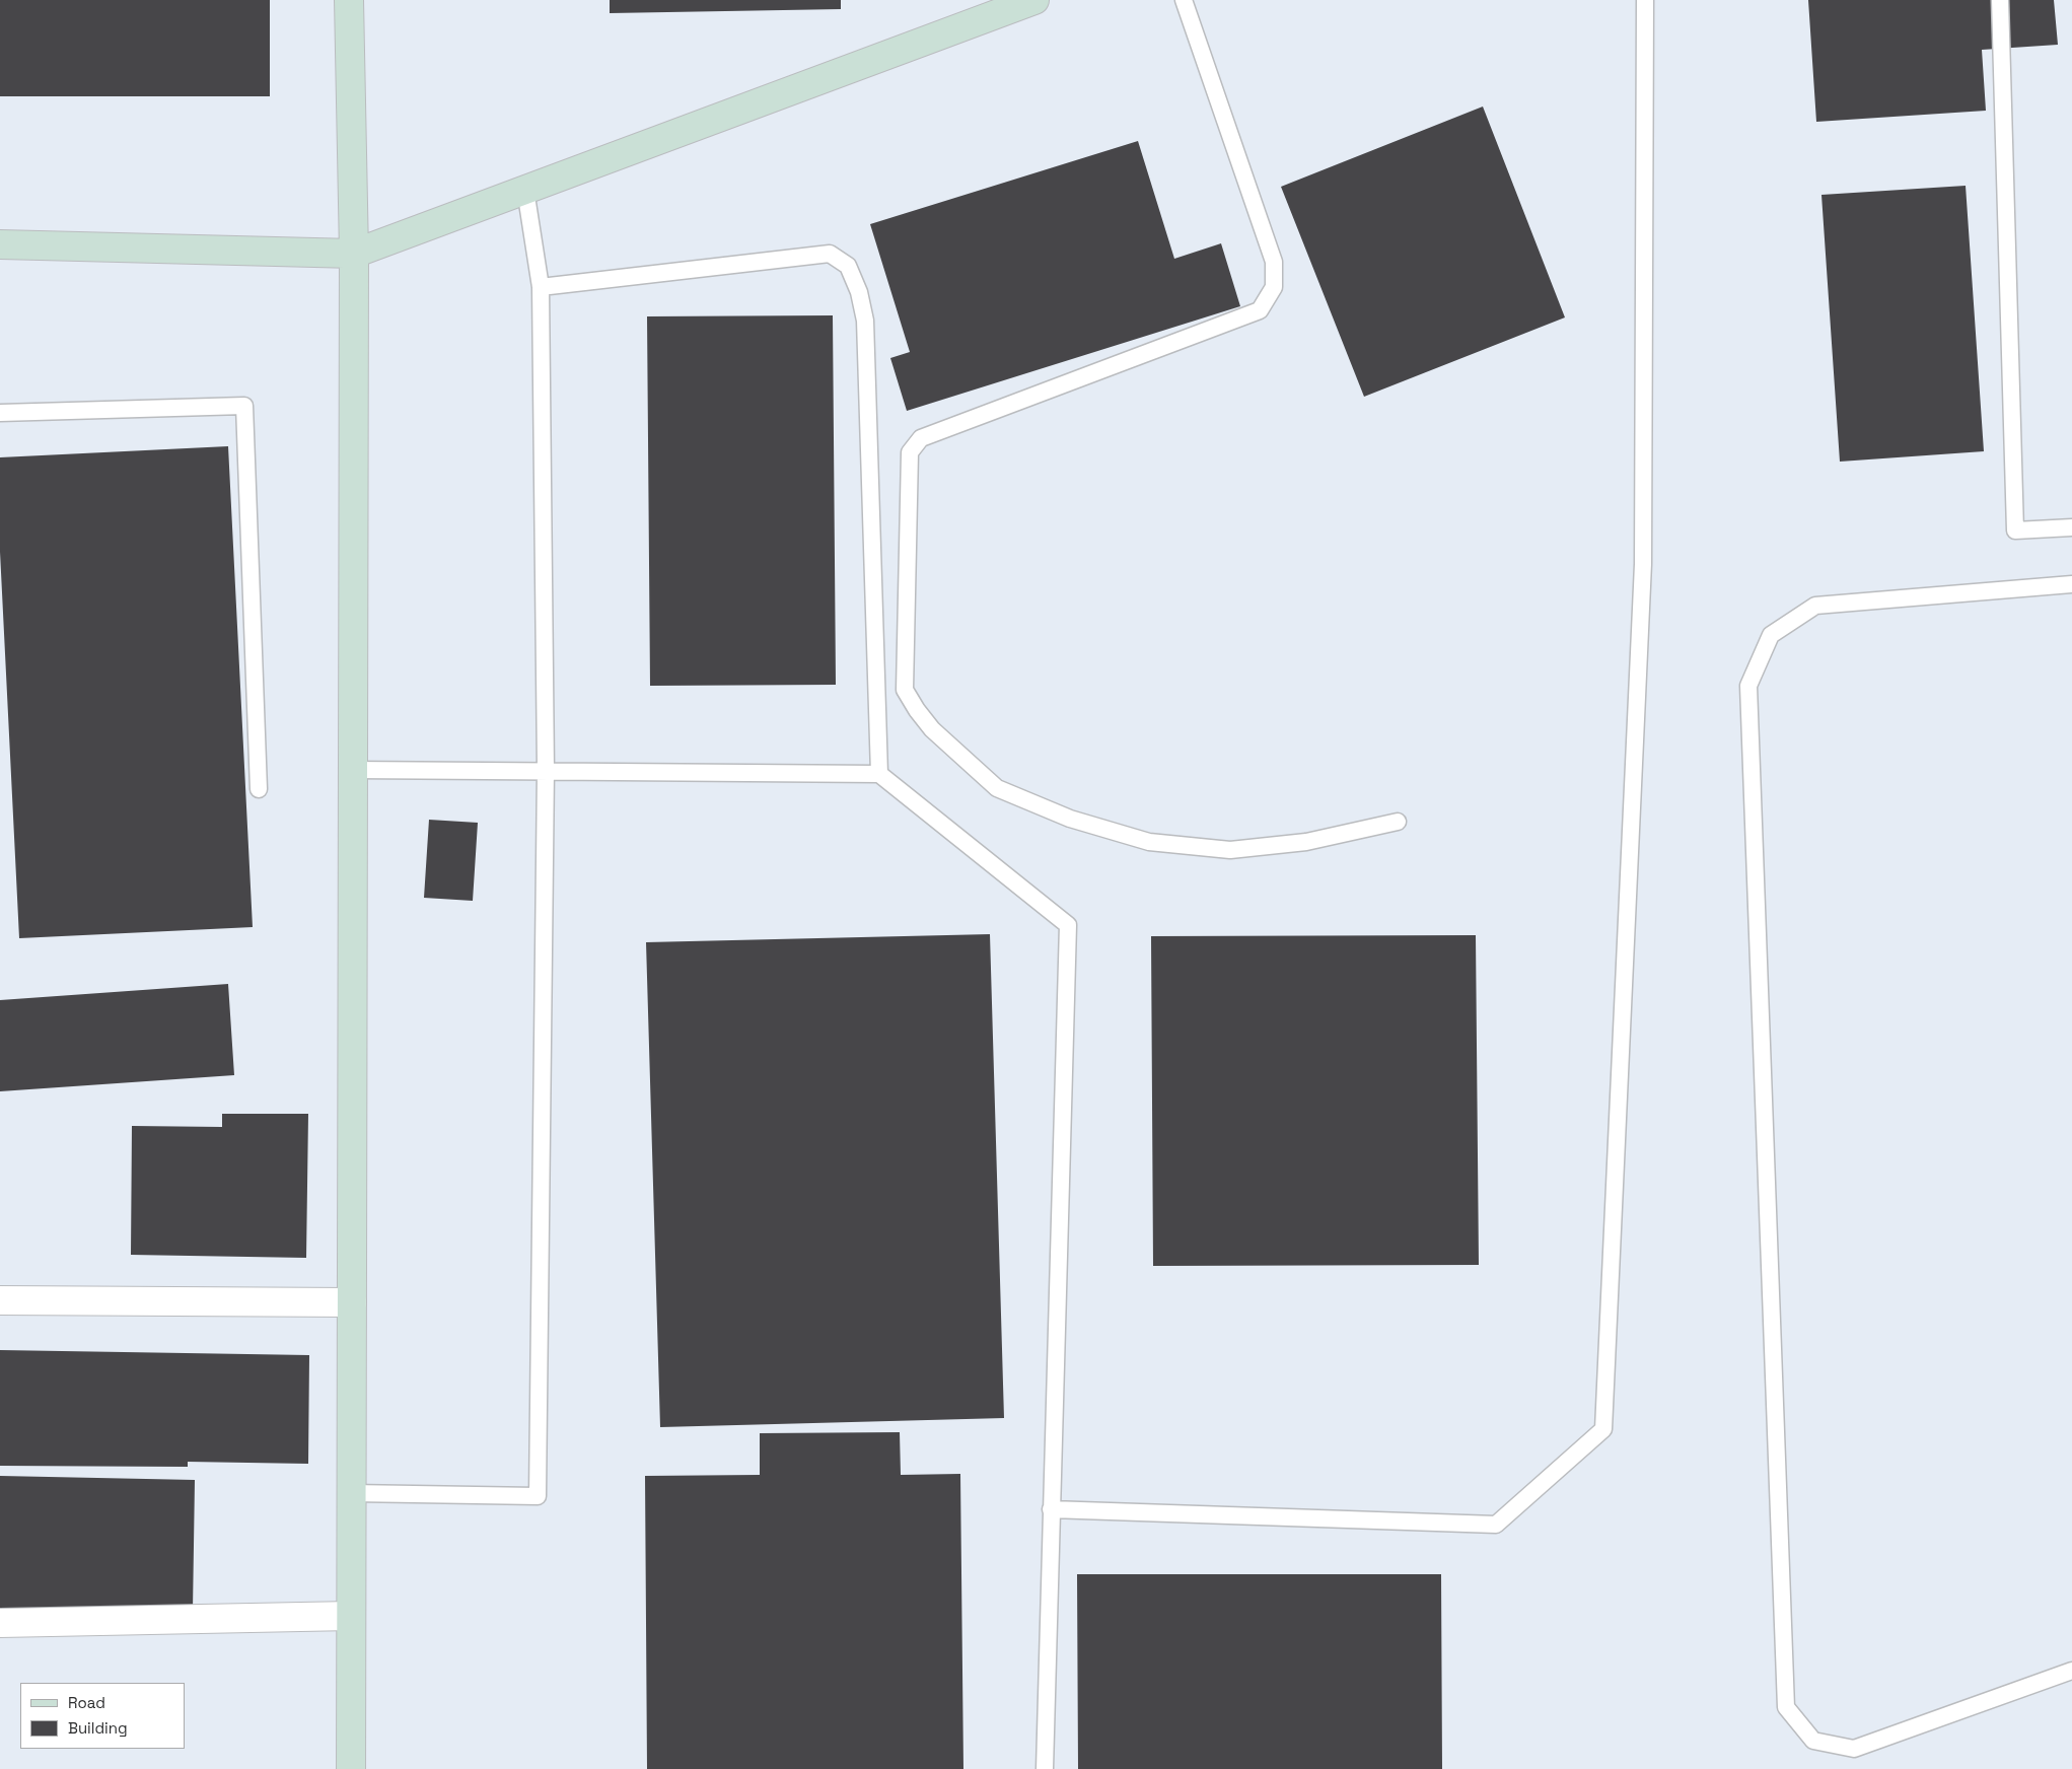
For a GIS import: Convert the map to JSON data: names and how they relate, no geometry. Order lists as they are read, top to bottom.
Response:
{
  "legend": ["Road", "Building"]
}
